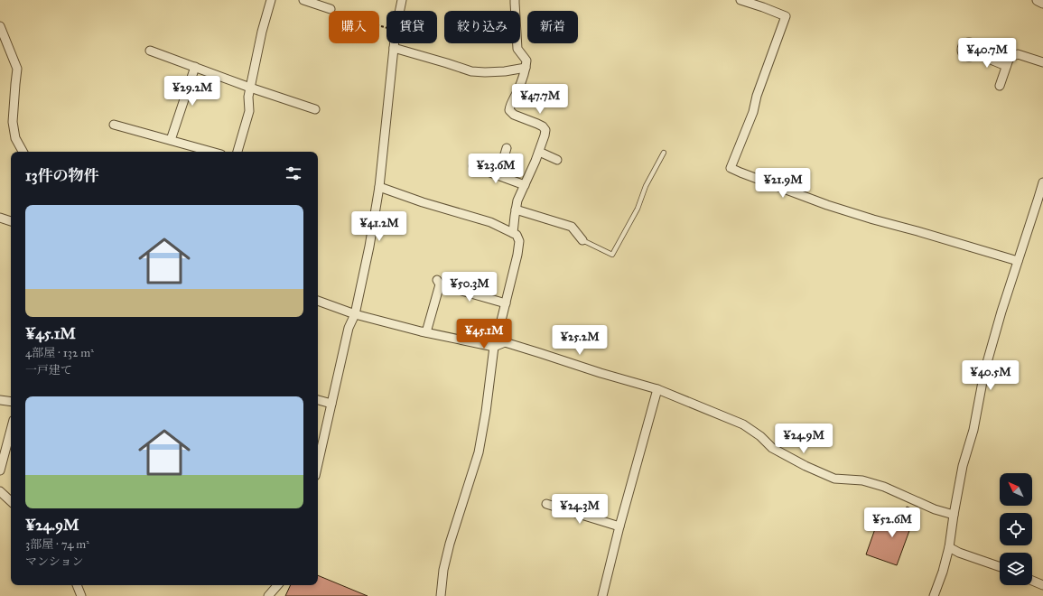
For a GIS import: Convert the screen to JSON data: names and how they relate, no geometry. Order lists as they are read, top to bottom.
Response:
{
  "north": "top left",
  "page": {
    "chip": [
      "購入",
      "賃貸",
      "絞り込み",
      "新着"
    ],
    "price": [
      "¥40.7M",
      "¥29.2M",
      "¥47.7M",
      "¥23.6M",
      "¥21.9M",
      "¥41.2M",
      "¥50.3M",
      "¥45.1M",
      "¥25.2M",
      "¥40.5M",
      "¥24.9M",
      "¥24.3M",
      "¥52.6M"
    ],
    "heading": "13件の物件",
    "list": [
      {
        "name": "¥45.1M",
        "note": "4部屋 · 132 m² · 一戸建て"
      },
      {
        "name": "¥24.9M",
        "note": "3部屋 · 74 m² · マンション"
      }
    ]
  }
}
